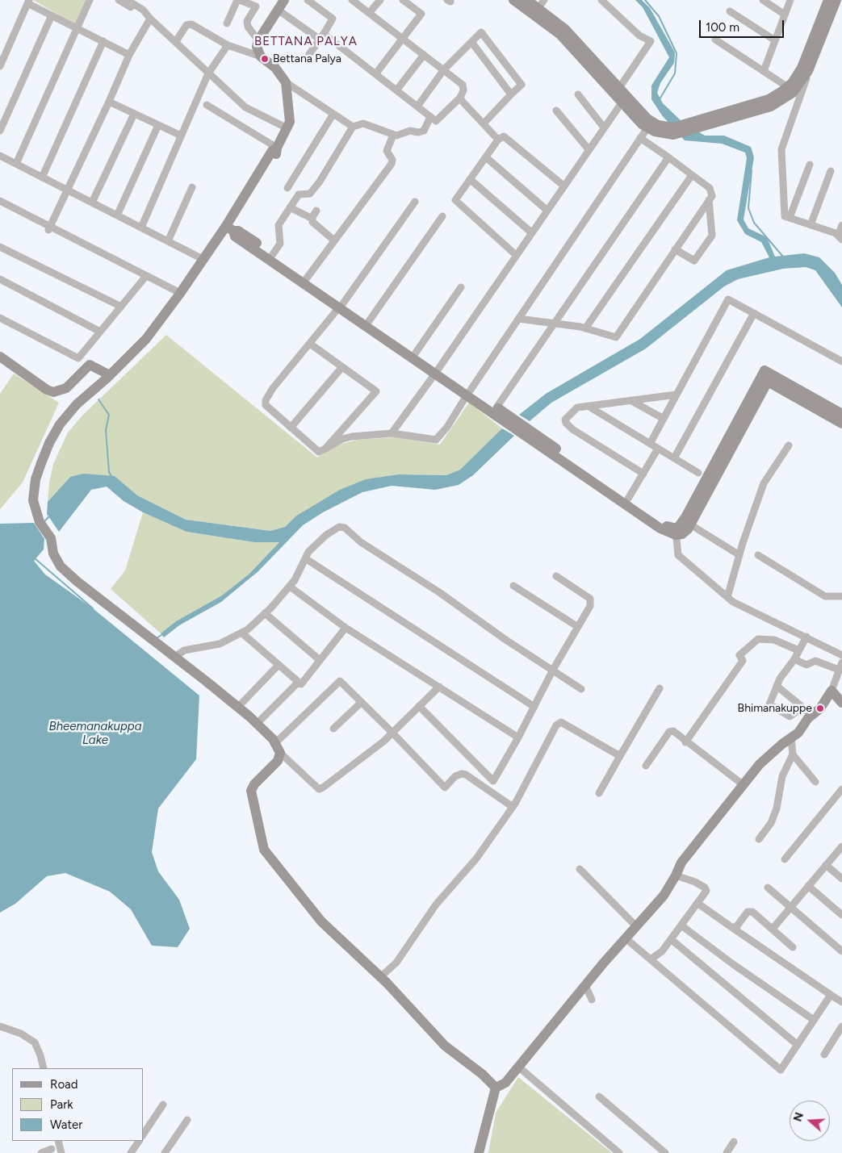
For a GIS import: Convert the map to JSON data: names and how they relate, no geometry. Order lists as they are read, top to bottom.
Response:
{
  "districts": ["BETTANA PALYA"],
  "water": ["Bheemanakuppa Lake"],
  "places": ["Bettana Palya", "Bhimanakuppe"],
  "legend": ["Road", "Park", "Water"],
  "scale_bar": "100 m",
  "north": "left"
}
